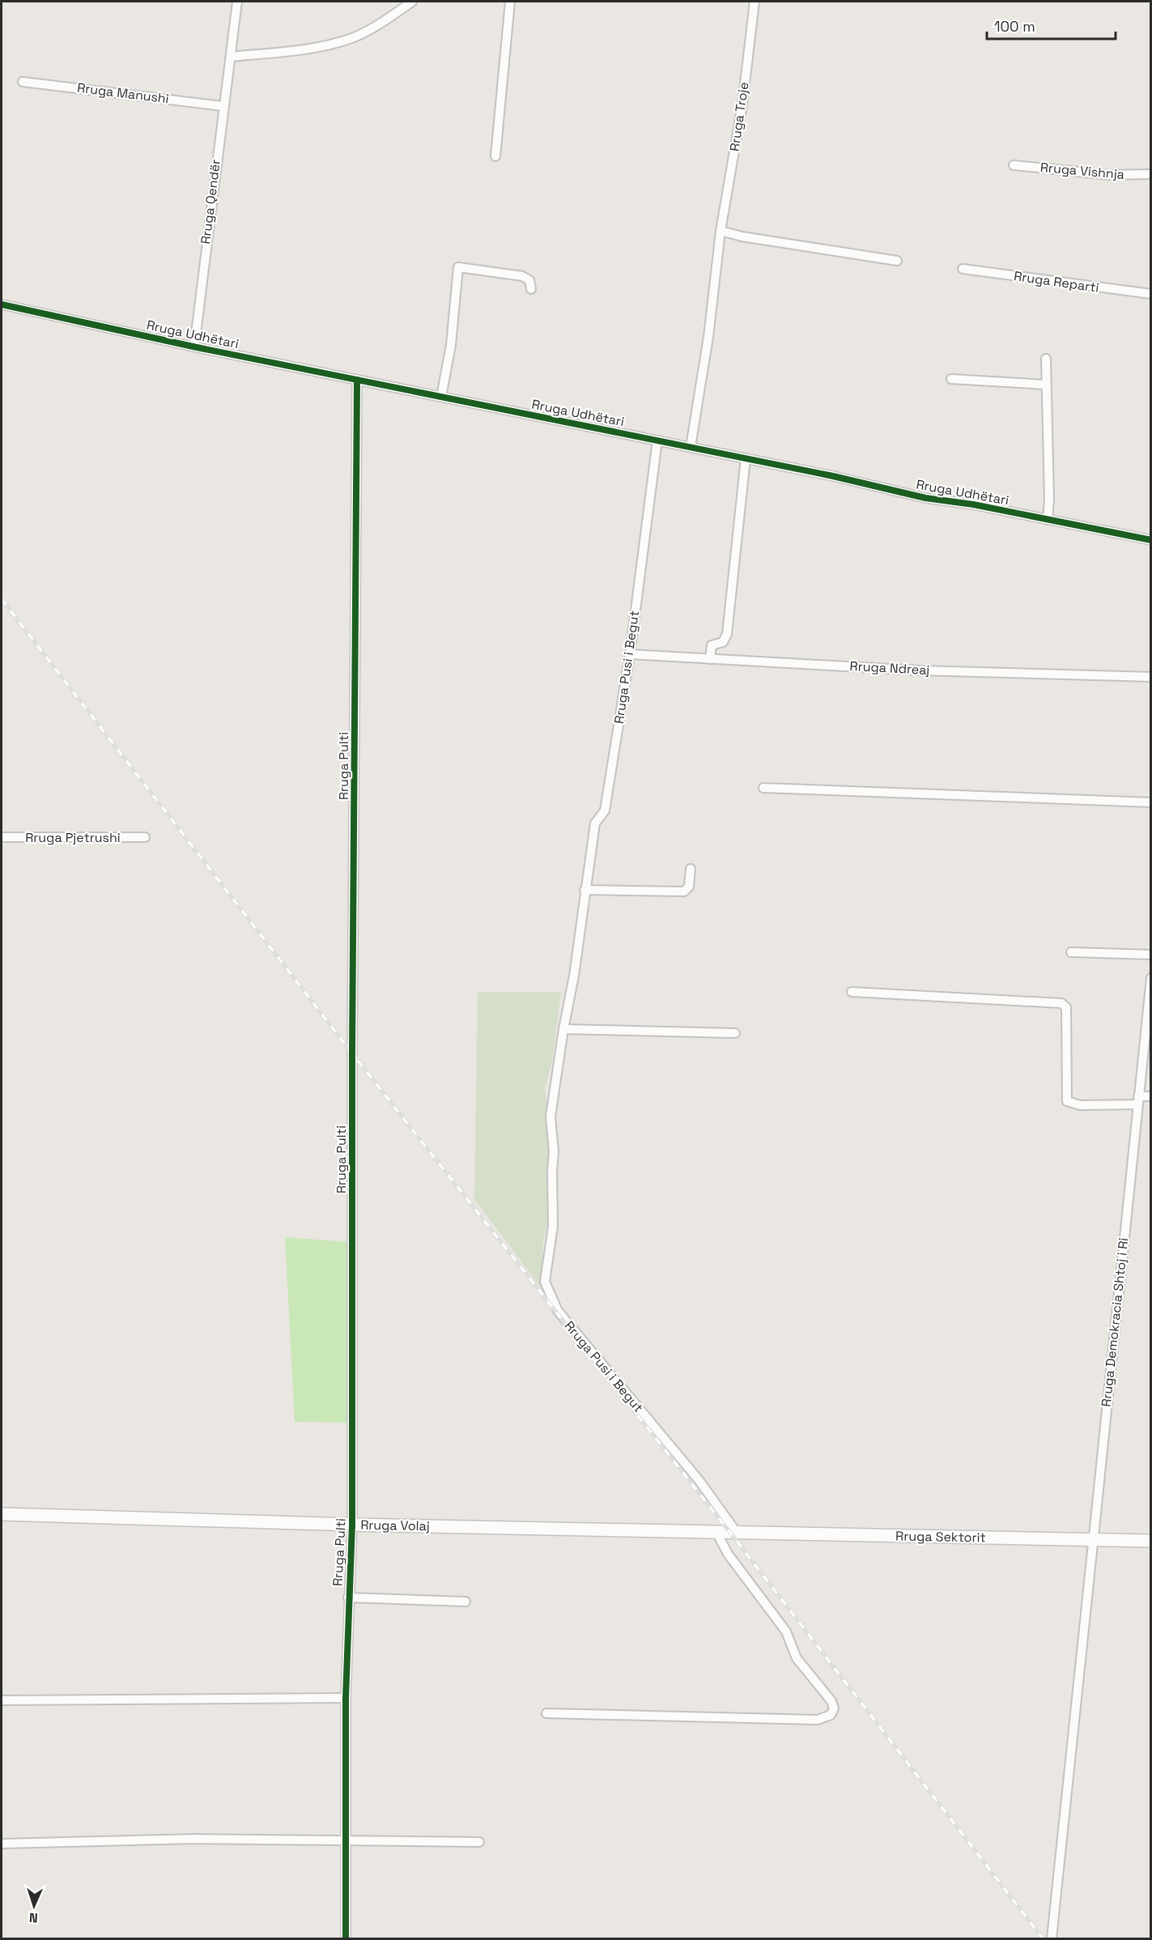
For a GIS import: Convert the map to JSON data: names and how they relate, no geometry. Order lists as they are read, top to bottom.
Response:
{
  "streets": {
    "street": [
      "Rruga Manushi",
      "Rruga Troje",
      "Rruga Vishnja",
      "Rruga Qendër",
      "Rruga Reparti",
      "Rruga Udhëtari",
      "Rruga Pusi i Begut",
      "Rruga Ndreaj",
      "Rruga Pulti",
      "Rruga Pjetrushi",
      "Rruga Demokracia Shtoj i Ri",
      "Rruga Volaj",
      "Rruga Sektorit"
    ]
  },
  "crossings": [
    ["Rruga Manushi", "Rruga Qendër"],
    ["Rruga Troje", "Rruga Udhëtari"],
    ["Rruga Qendër", "Rruga Udhëtari"],
    ["Rruga Udhëtari", "Rruga Pusi i Begut"],
    ["Rruga Udhëtari", "Rruga Pulti"],
    ["Rruga Pusi i Begut", "Rruga Ndreaj"],
    ["Rruga Pusi i Begut", "Rruga Volaj"],
    ["Rruga Pusi i Begut", "Rruga Sektorit"],
    ["Rruga Pulti", "Rruga Volaj"],
    ["Rruga Demokracia Shtoj i Ri", "Rruga Sektorit"],
    ["Rruga Volaj", "Rruga Sektorit"]
  ],
  "scale_bar": "100 m",
  "north": "bottom"
}
